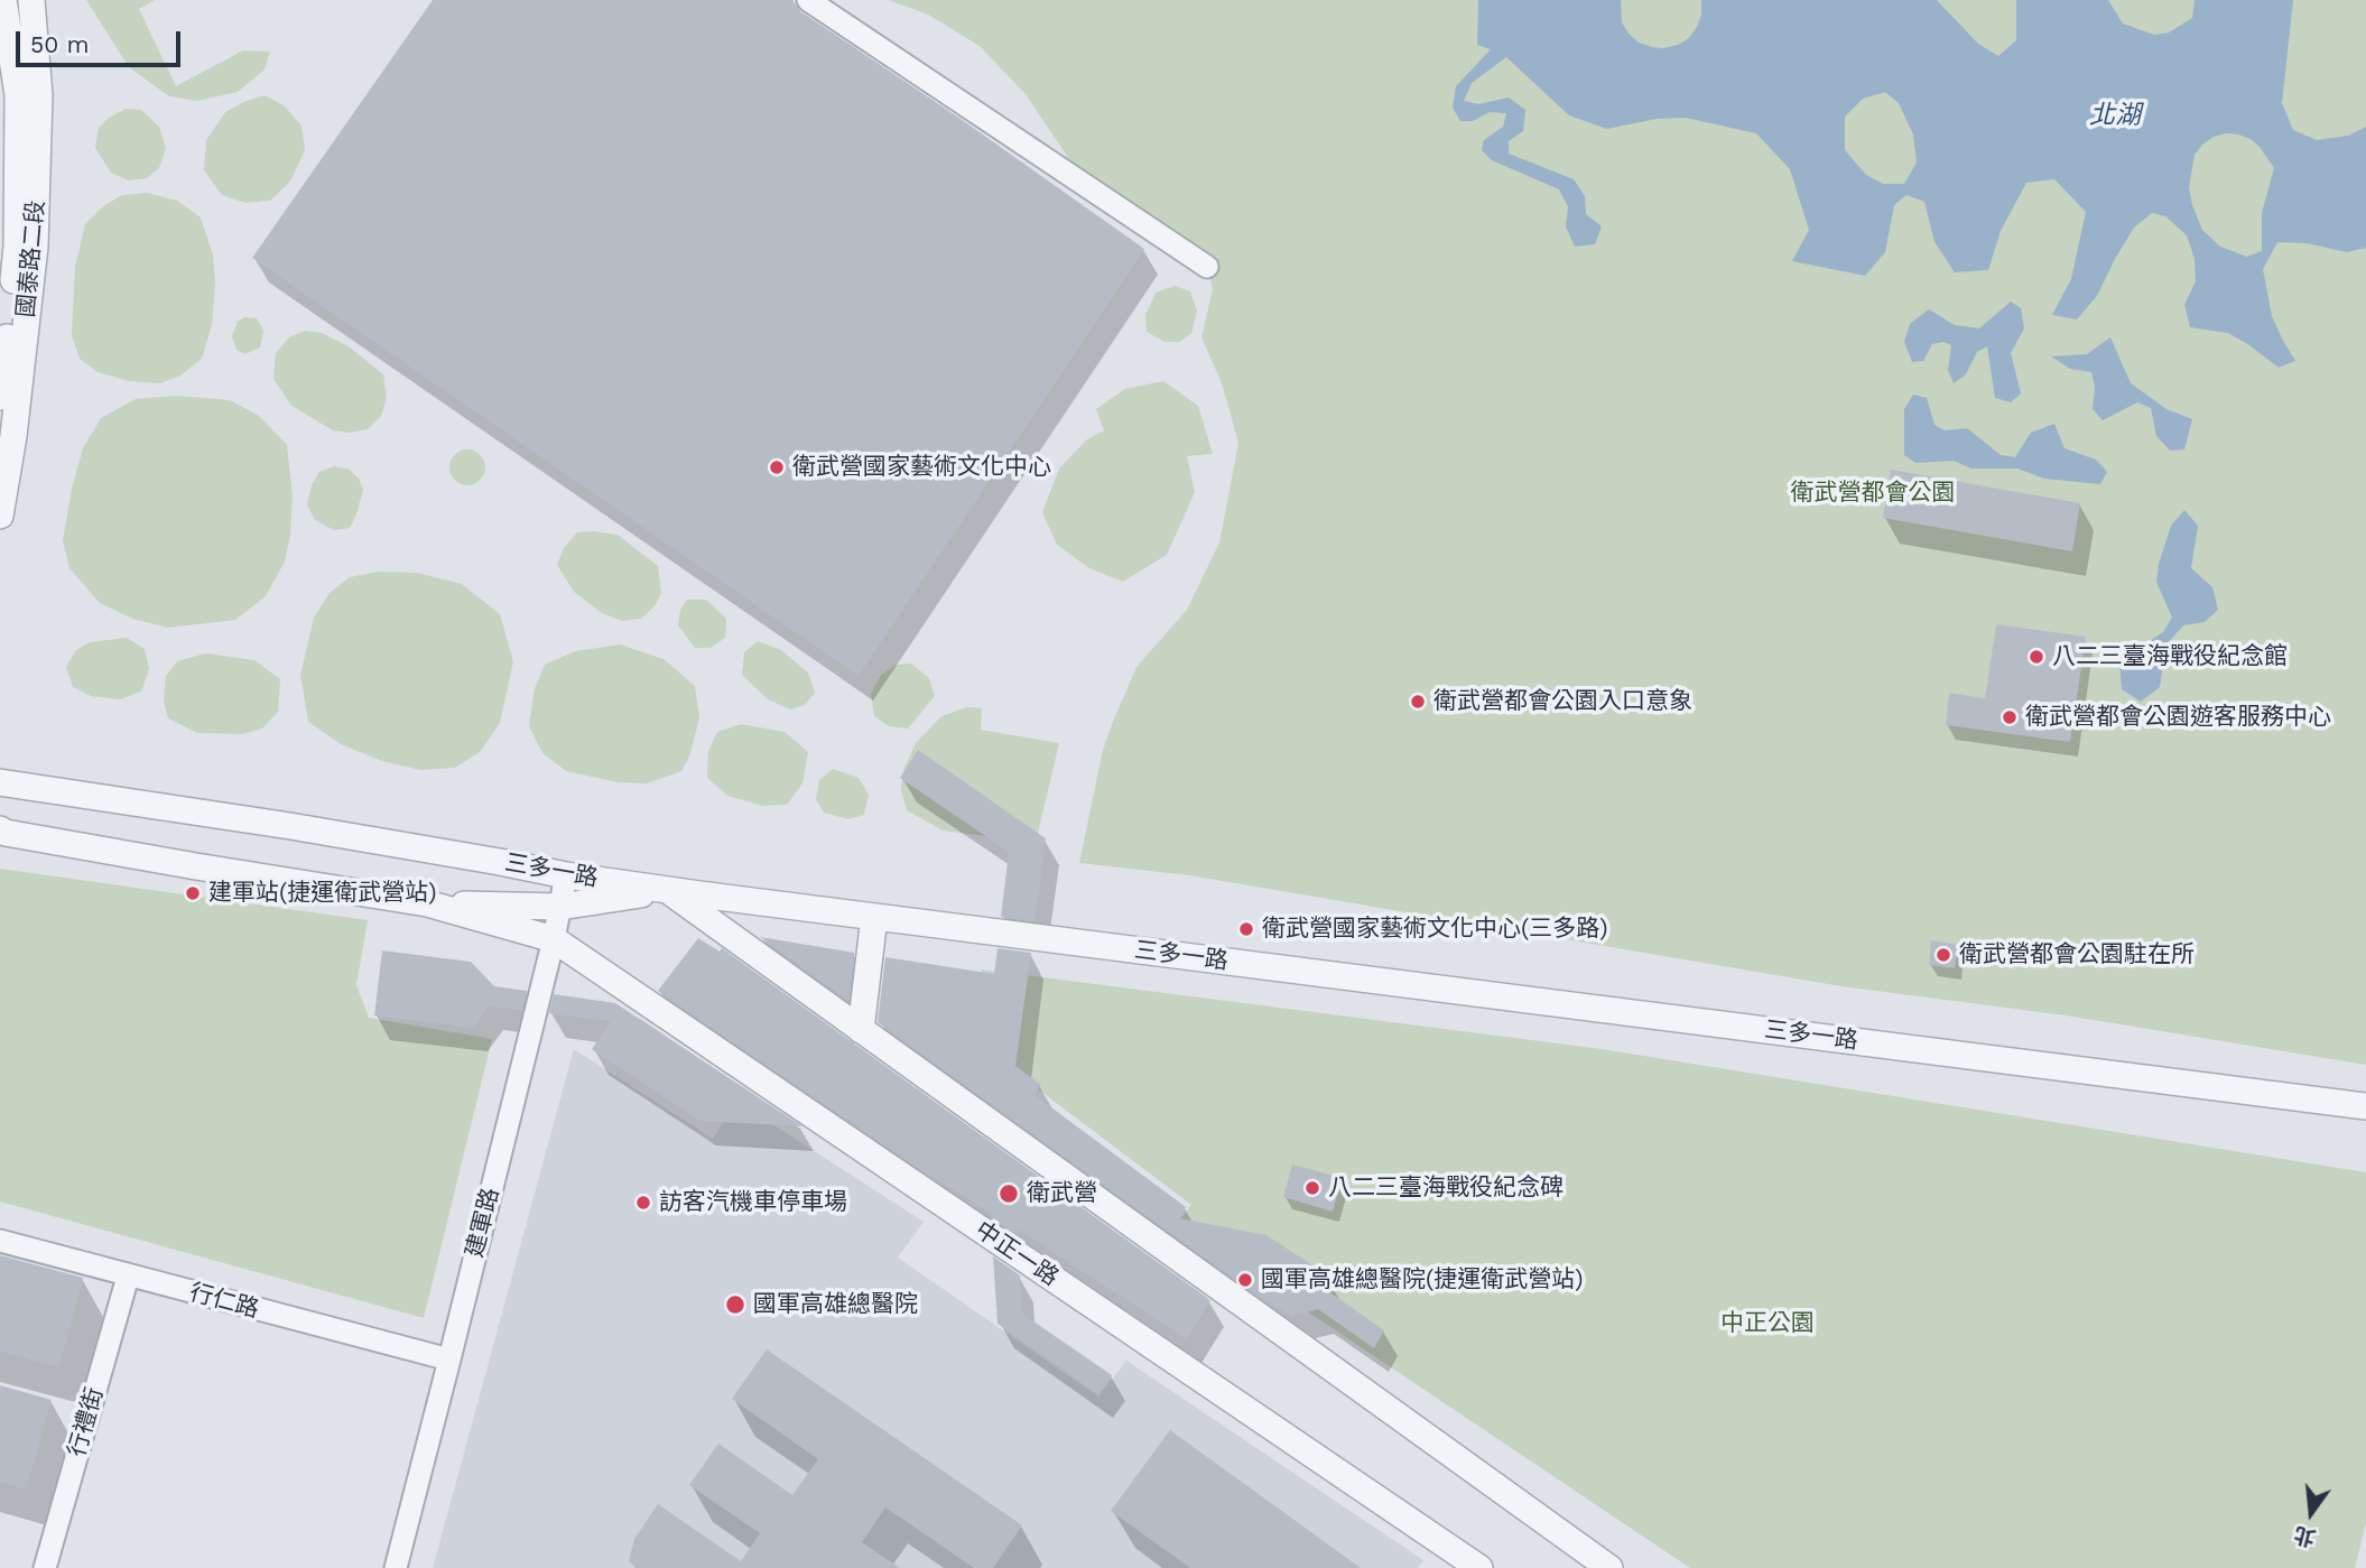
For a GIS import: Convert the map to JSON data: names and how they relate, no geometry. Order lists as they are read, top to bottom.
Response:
{
  "streets": {
    "street": [
      "國泰路二段",
      "三多一路",
      "建軍路",
      "中正一路",
      "行仁路",
      "行禮街"
    ]
  },
  "crossings": [
    ["三多一路", "建軍路"],
    ["建軍路", "中正一路"],
    ["建軍路", "行仁路"],
    ["行仁路", "行禮街"]
  ],
  "water": ["北湖"],
  "parks": ["衛武營都會公園", "中正公園"],
  "places": [
    "衛武營國家藝術文化中心",
    "八二三臺海戰役紀念館",
    "衛武營都會公園入口意象",
    "衛武營都會公園遊客服務中心",
    "建軍站(捷運衛武營站)",
    "衛武營國家藝術文化中心(三多路)",
    "衛武營都會公園駐在所",
    "八二三臺海戰役紀念碑",
    "衛武營",
    "訪客汽機車停車場",
    "國軍高雄總醫院(捷運衛武營站)",
    "國軍高雄總醫院"
  ],
  "scale_bar": "50 m",
  "north": "bottom"
}
